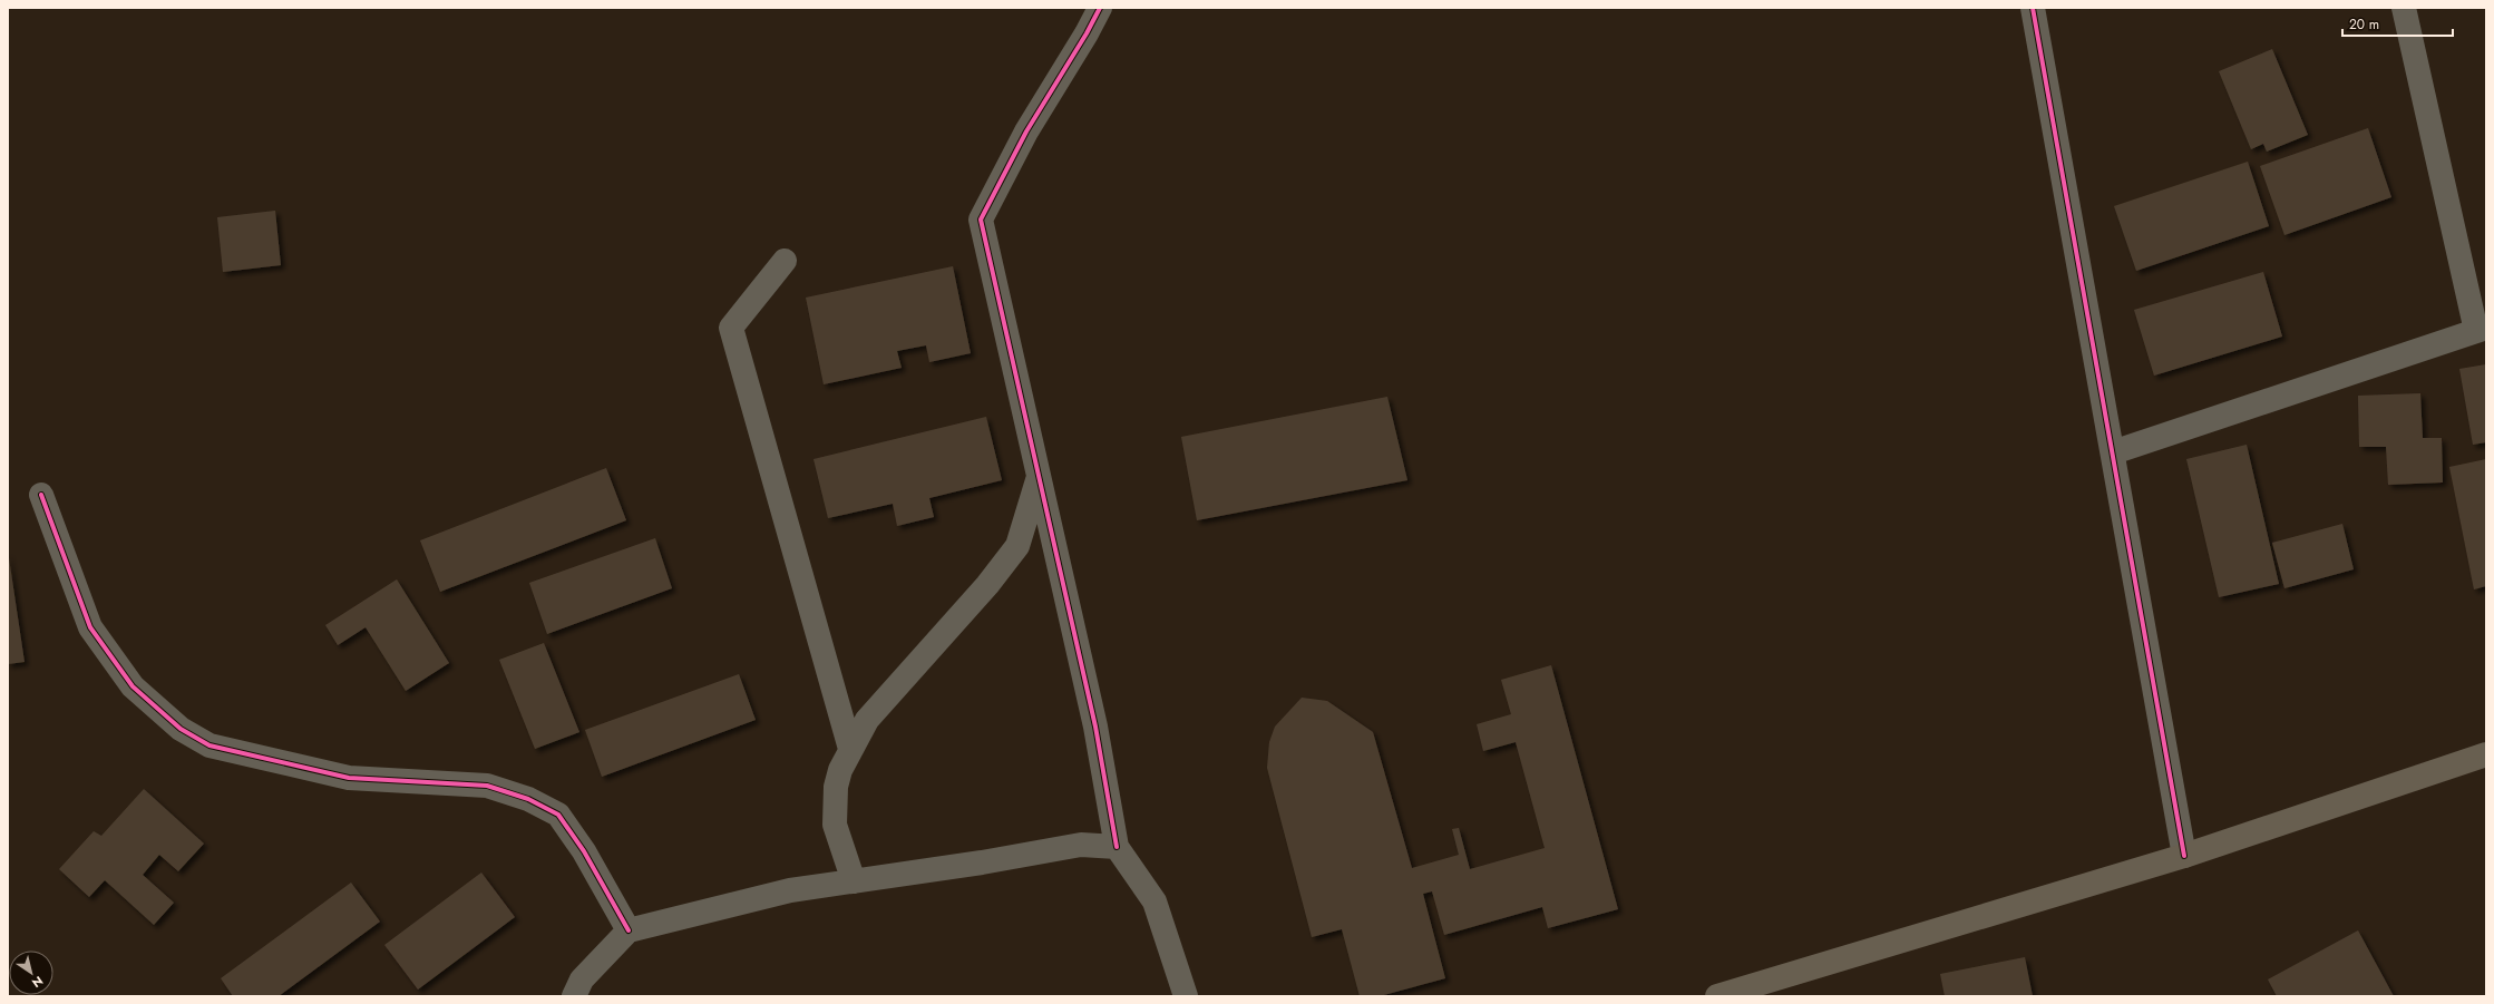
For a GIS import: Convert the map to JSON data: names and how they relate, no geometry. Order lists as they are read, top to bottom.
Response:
{
  "scale_bar": "20 m",
  "north": "bottom right"
}
